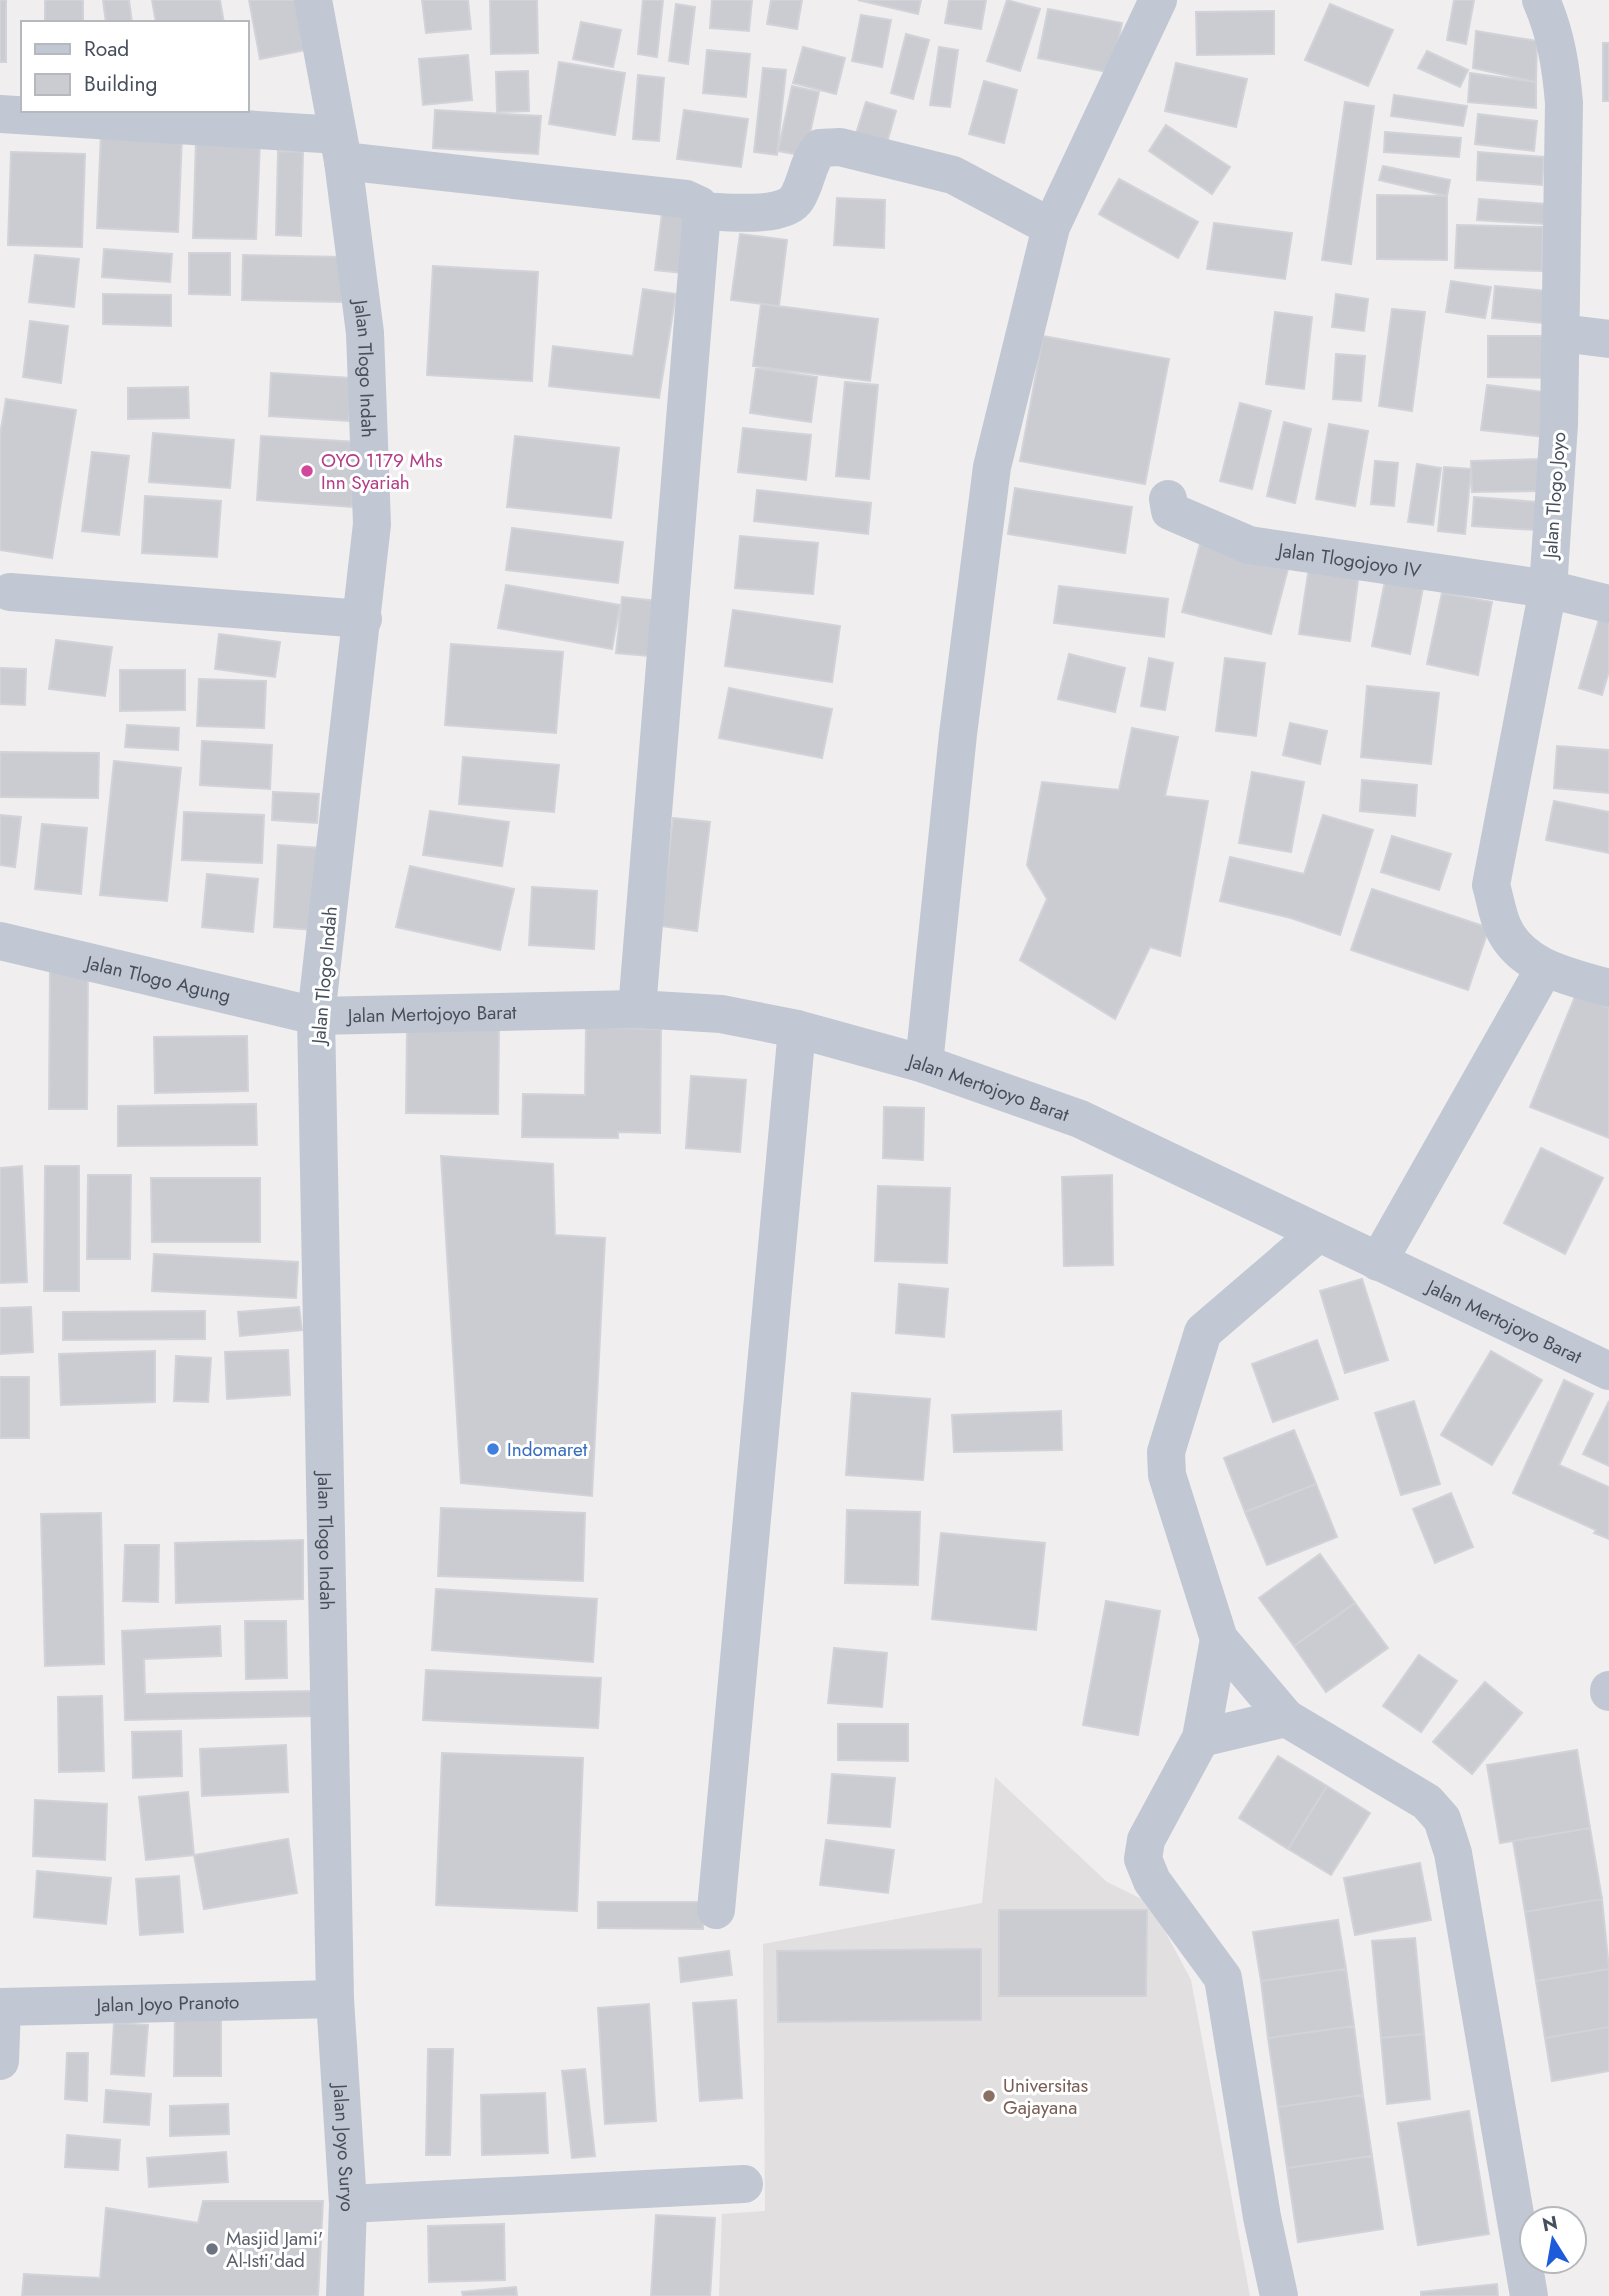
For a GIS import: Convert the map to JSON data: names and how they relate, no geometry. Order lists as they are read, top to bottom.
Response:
{
  "streets": {
    "street": [
      "Jalan Tlogo Indah",
      "Jalan Tlogo Joyo",
      "Jalan Tlogojoyo IV",
      "Jalan Tlogo Agung",
      "Jalan Mertojoyo Barat",
      "Jalan Joyo Pranoto",
      "Jalan Joyo Suryo"
    ]
  },
  "crossings": [
    ["Jalan Tlogo Indah", "Jalan Tlogo Agung"],
    ["Jalan Tlogo Indah", "Jalan Mertojoyo Barat"],
    ["Jalan Tlogo Indah", "Jalan Joyo Pranoto"],
    ["Jalan Tlogo Indah", "Jalan Joyo Suryo"],
    ["Jalan Tlogo Joyo", "Jalan Tlogojoyo IV"],
    ["Jalan Tlogo Agung", "Jalan Mertojoyo Barat"],
    ["Jalan Joyo Pranoto", "Jalan Joyo Suryo"]
  ],
  "places": [
    "OYO 1179 Mhs Inn Syariah",
    "Indomaret",
    "Universitas Gajayana",
    "Masjid Jami' Al-Isti'dad"
  ],
  "legend": ["Road", "Building"],
  "north": "top"
}
